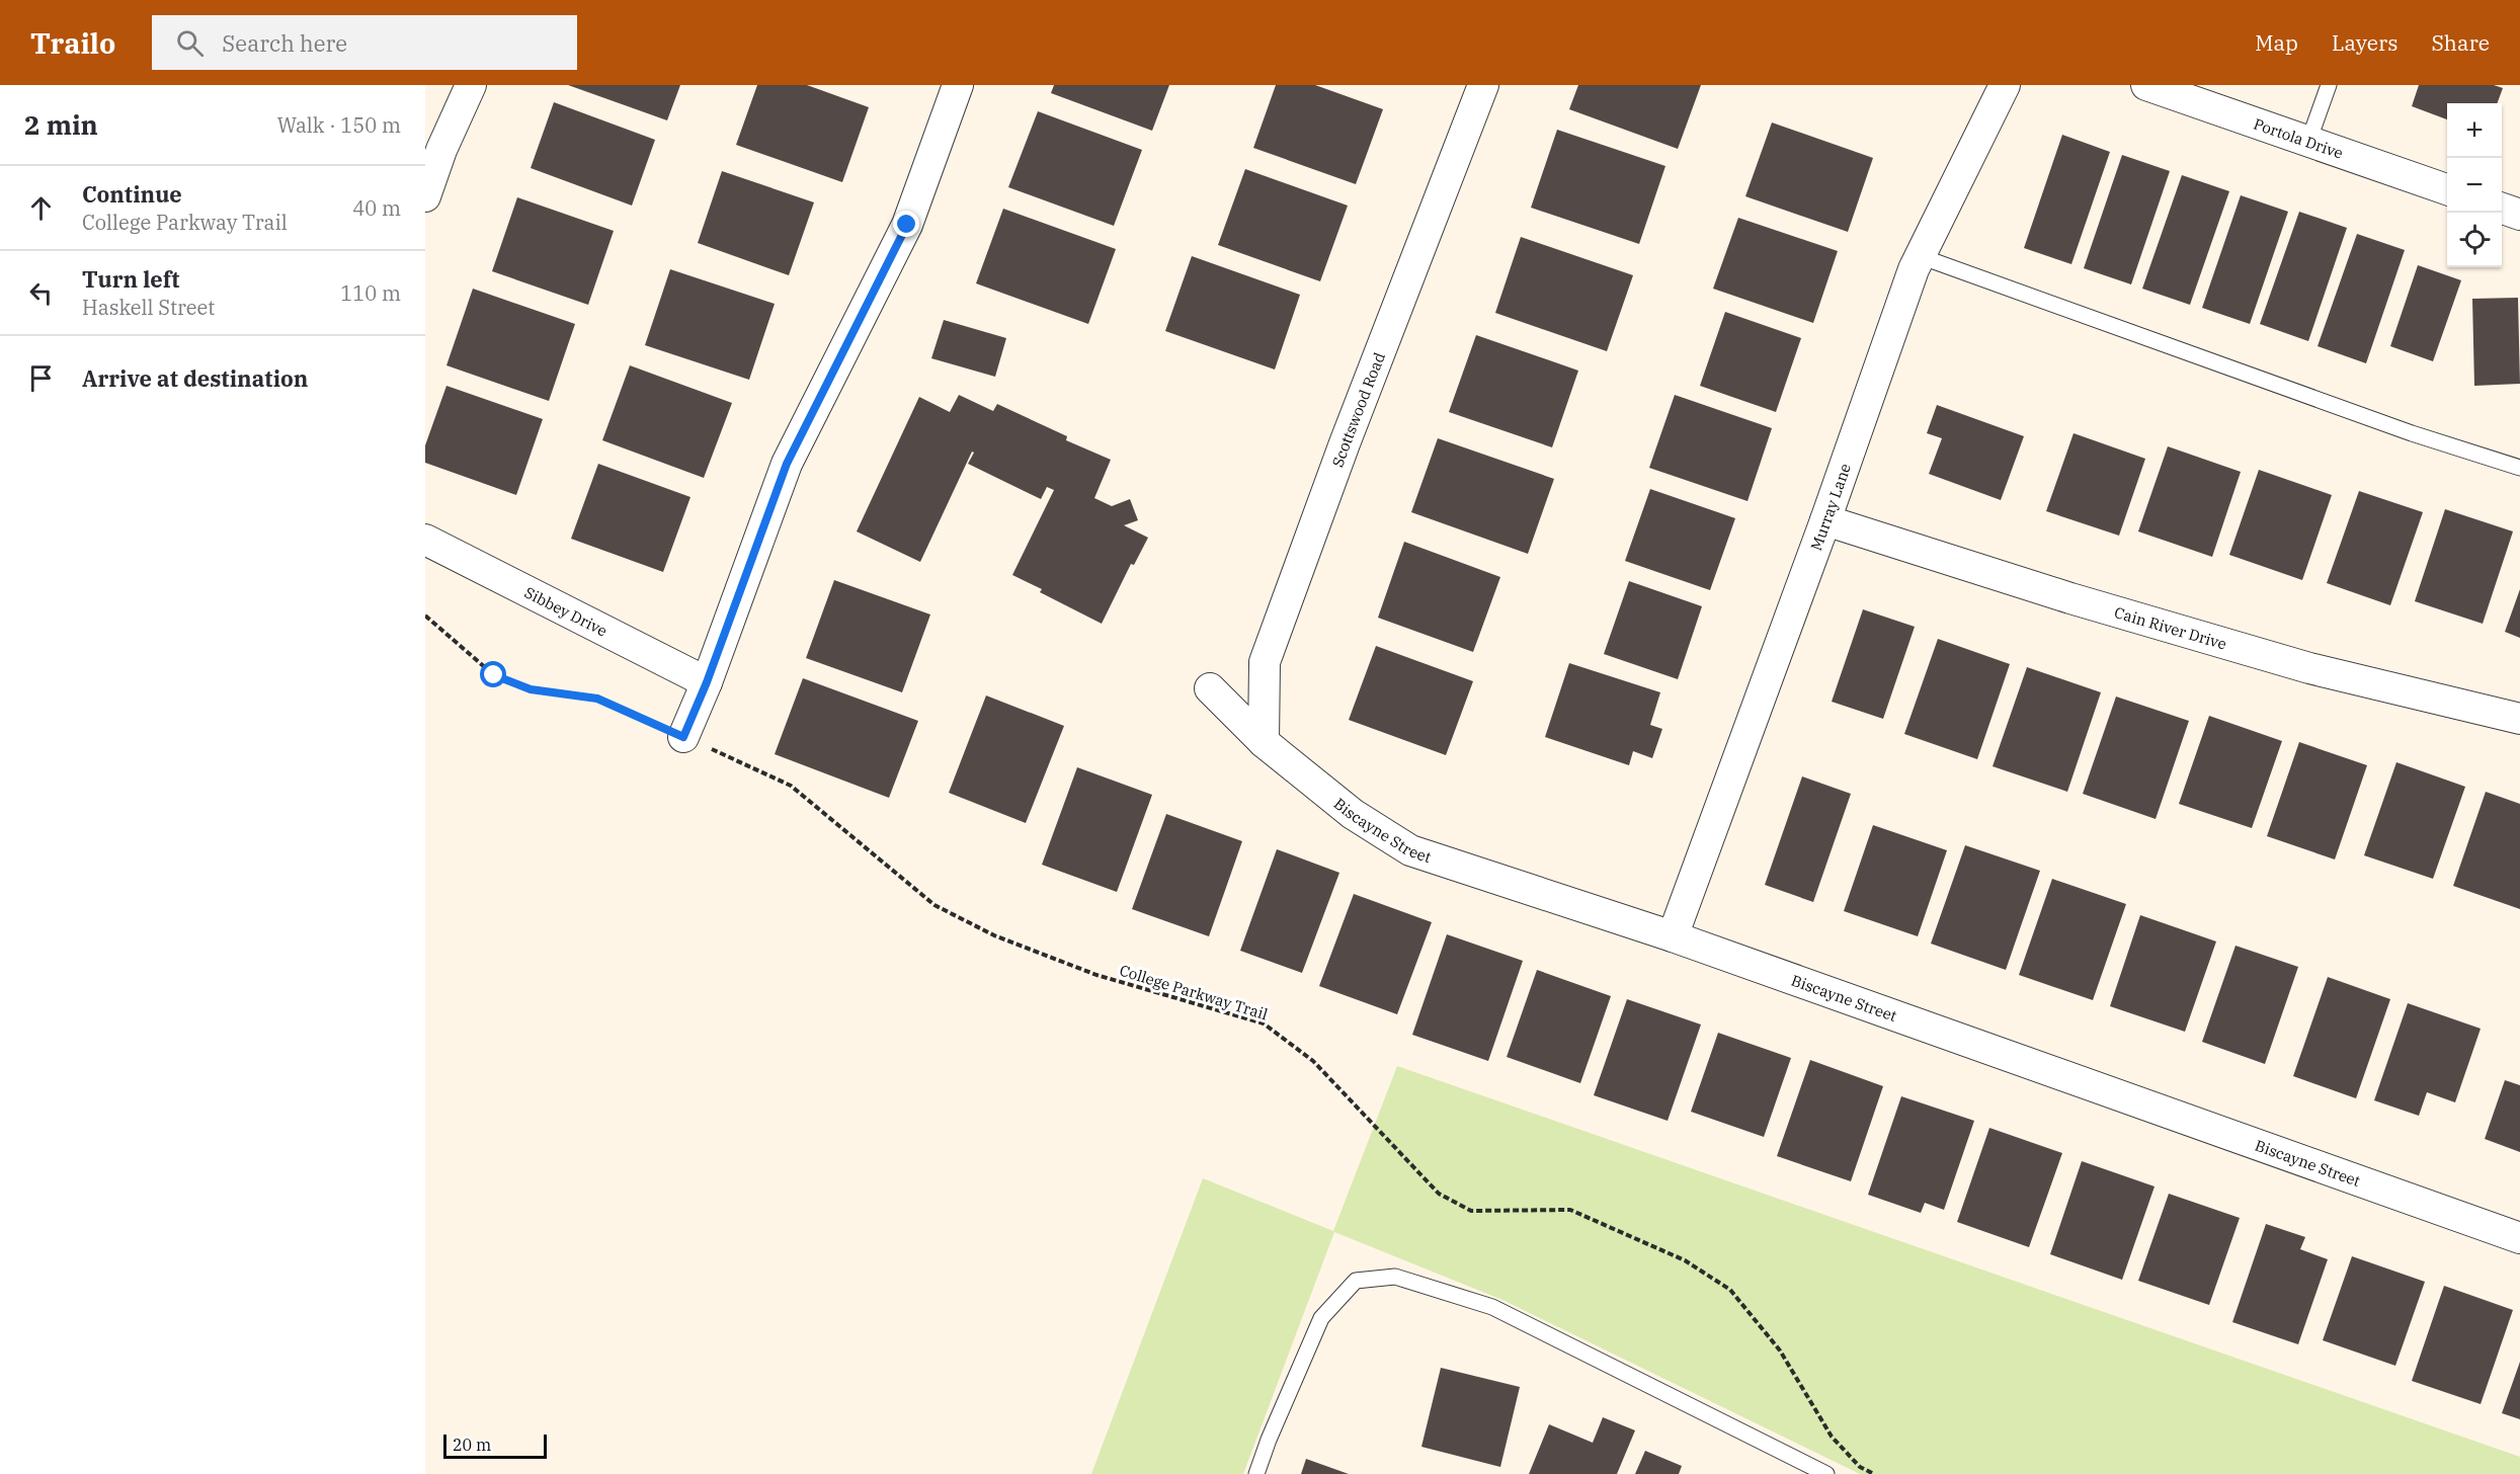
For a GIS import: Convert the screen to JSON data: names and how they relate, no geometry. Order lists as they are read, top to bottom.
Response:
{
  "streets": {
    "street": [
      "Portola Drive",
      "Scottswood Road",
      "Murray Lane",
      "Sibbey Drive",
      "Cain River Drive",
      "Biscayne Street"
    ],
    "path": ["College Parkway Trail"]
  },
  "crossings": [
    ["Scottswood Road", "Biscayne Street"],
    ["Murray Lane", "Cain River Drive"],
    ["Murray Lane", "Biscayne Street"]
  ],
  "scale_bar": "20 m",
  "page": {
    "header": "Trailo",
    "search": "Search here",
    "nav": ["Map", "Layers", "Share"],
    "heading": ["2 min", "Walk · 150 m"],
    "map_buttons": ["+", "−"],
    "list": [
      ["Continue", "College Parkway Trail", "40 m"],
      ["Turn left", "Haskell Street", "110 m"],
      "Arrive at destination"
    ],
    "scale": "20 m"
  }
}
